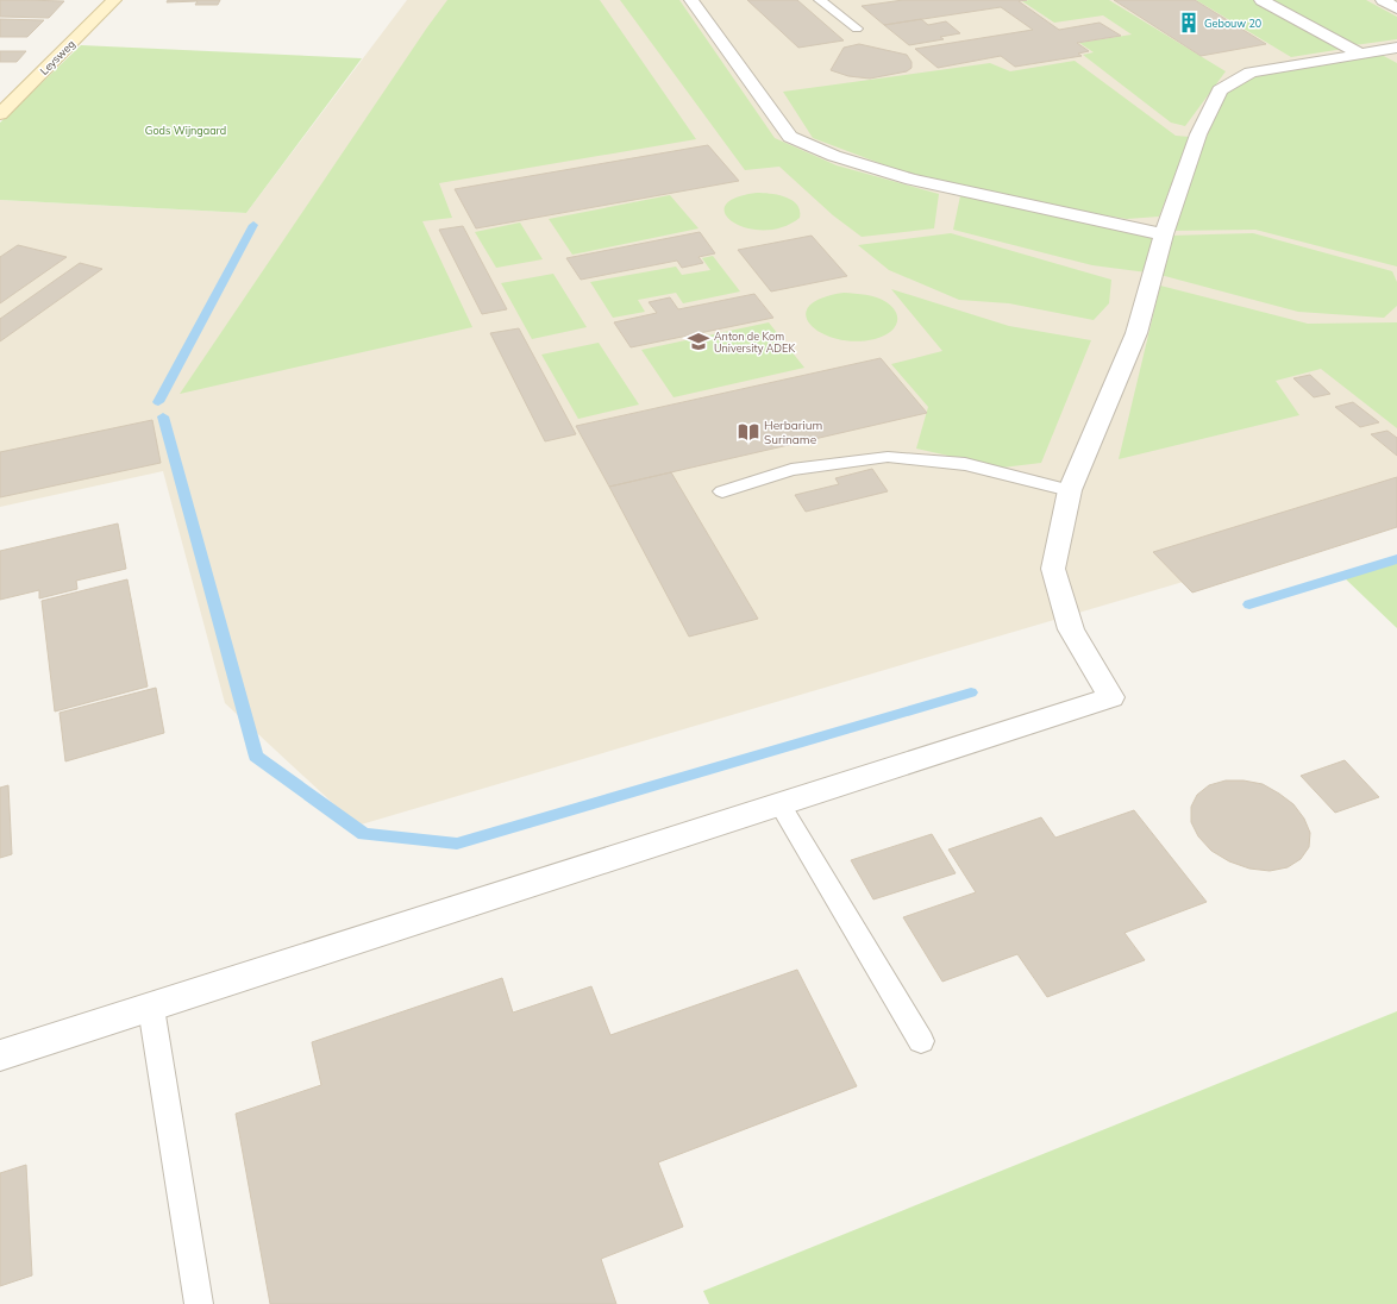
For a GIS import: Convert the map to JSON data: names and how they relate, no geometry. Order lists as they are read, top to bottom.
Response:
{
  "streets": {
    "street": ["Leysweg"]
  },
  "parks": ["Gods Wijngaard"],
  "places": {
    "building": ["Gebouw 20"],
    "school or university": ["Anton de Kom University ADEK"],
    "library": ["Herbarium Suriname"]
  }
}
